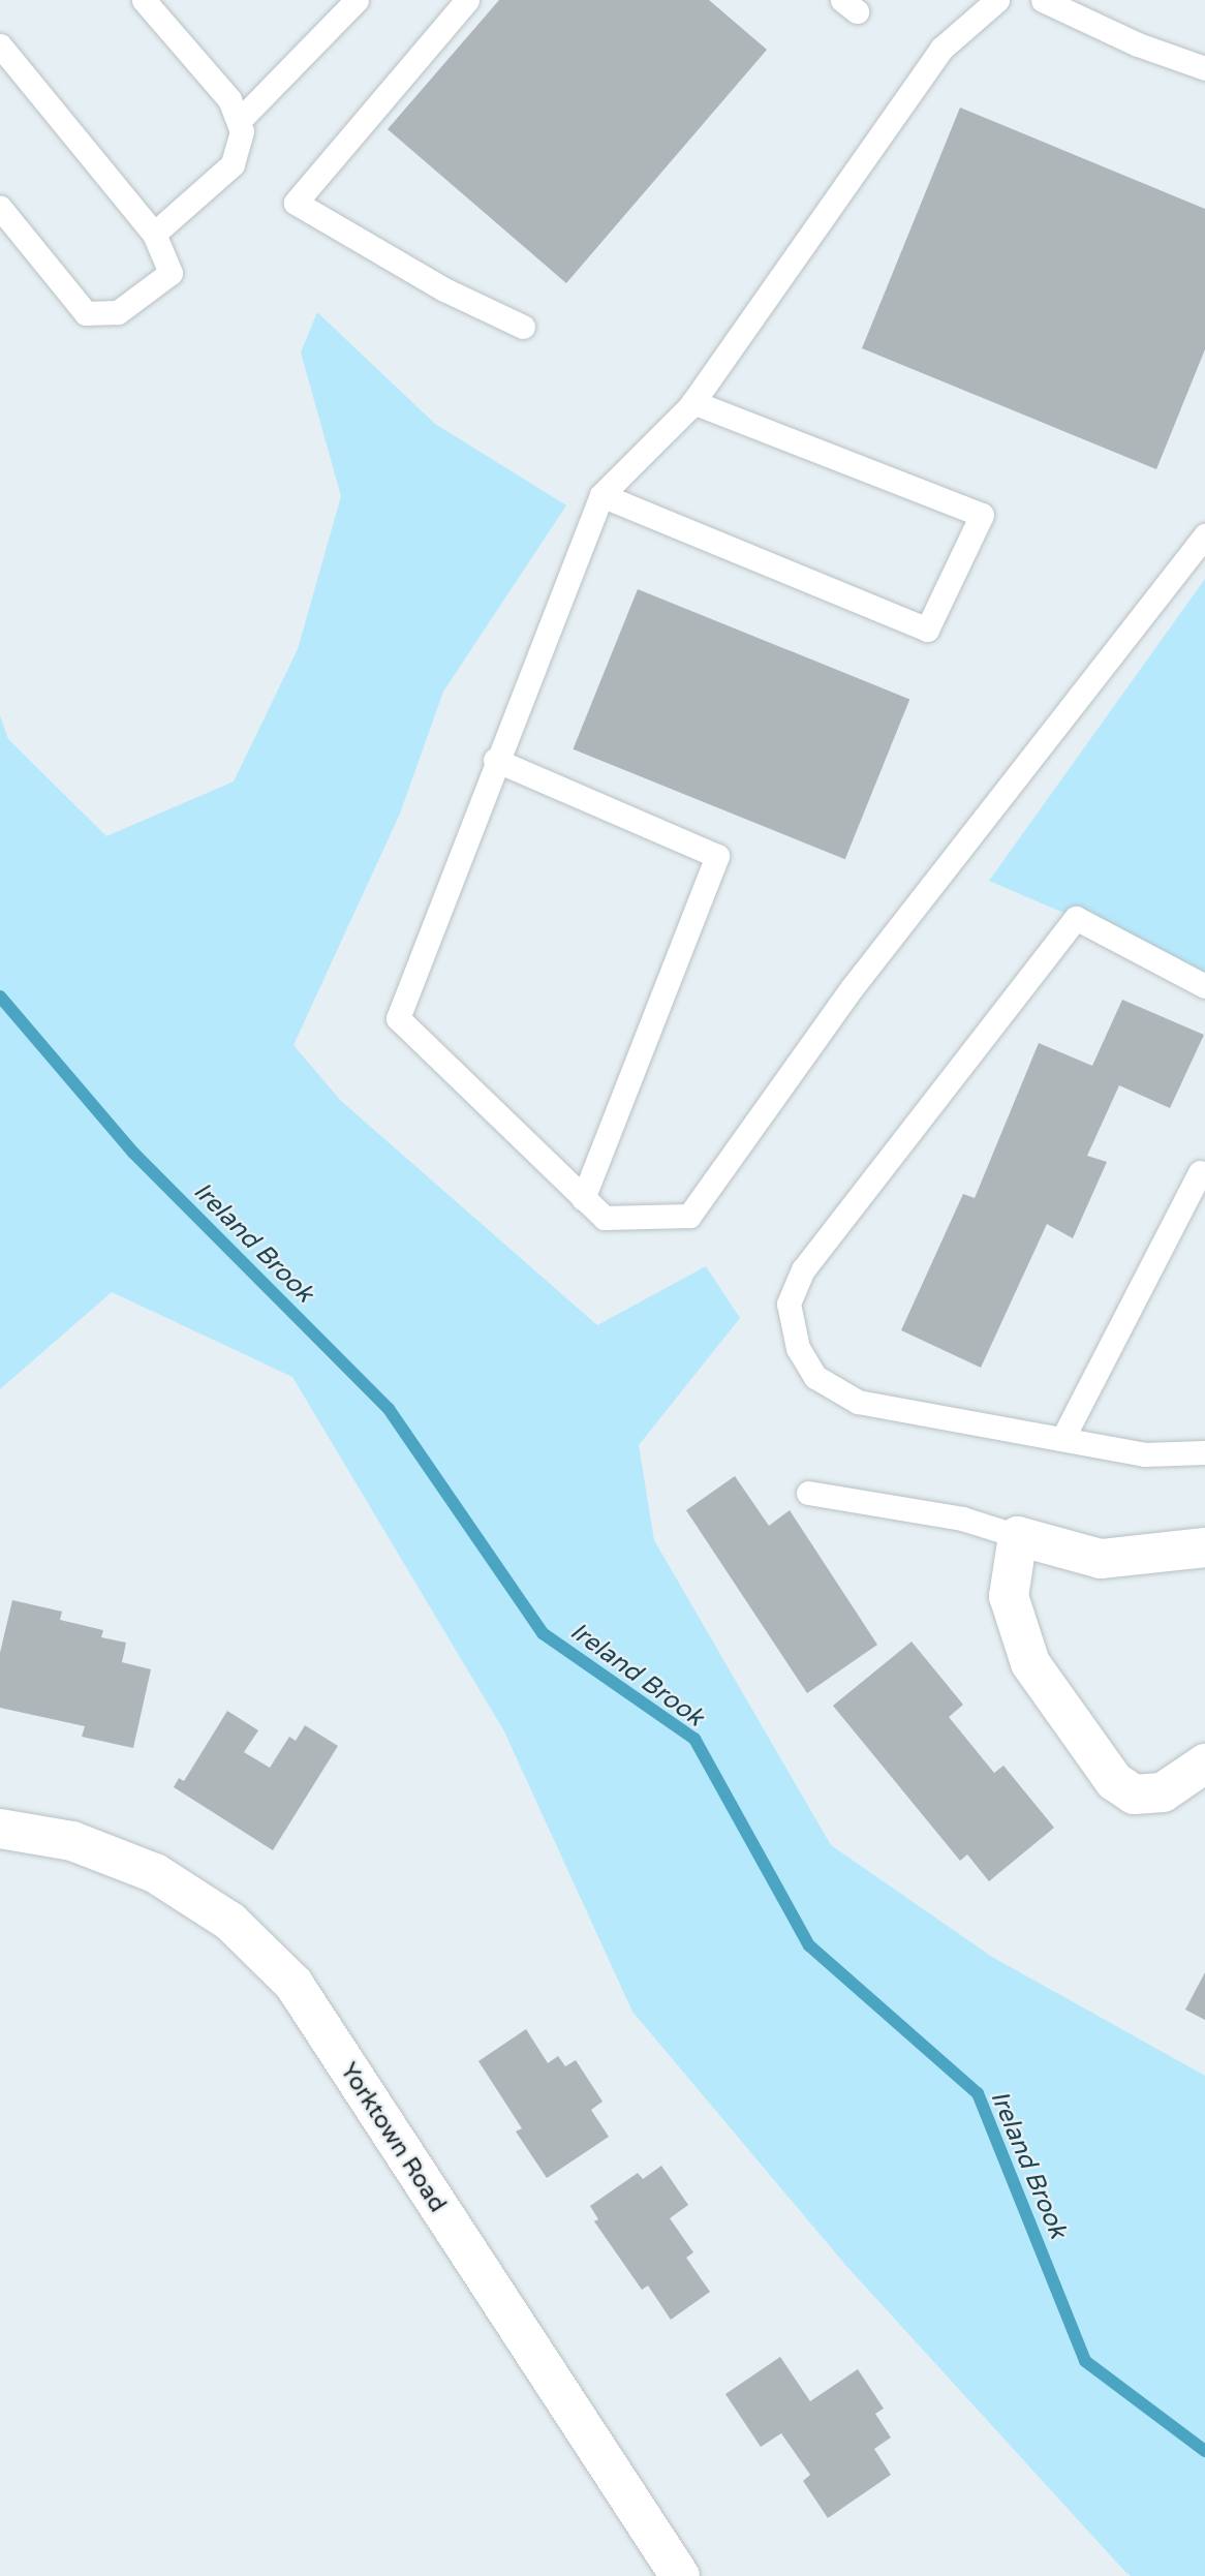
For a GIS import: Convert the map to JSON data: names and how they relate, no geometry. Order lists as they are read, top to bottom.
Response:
{
  "streets": {
    "street": ["Yorktown Road"]
  },
  "water": ["Ireland Brook"]
}
